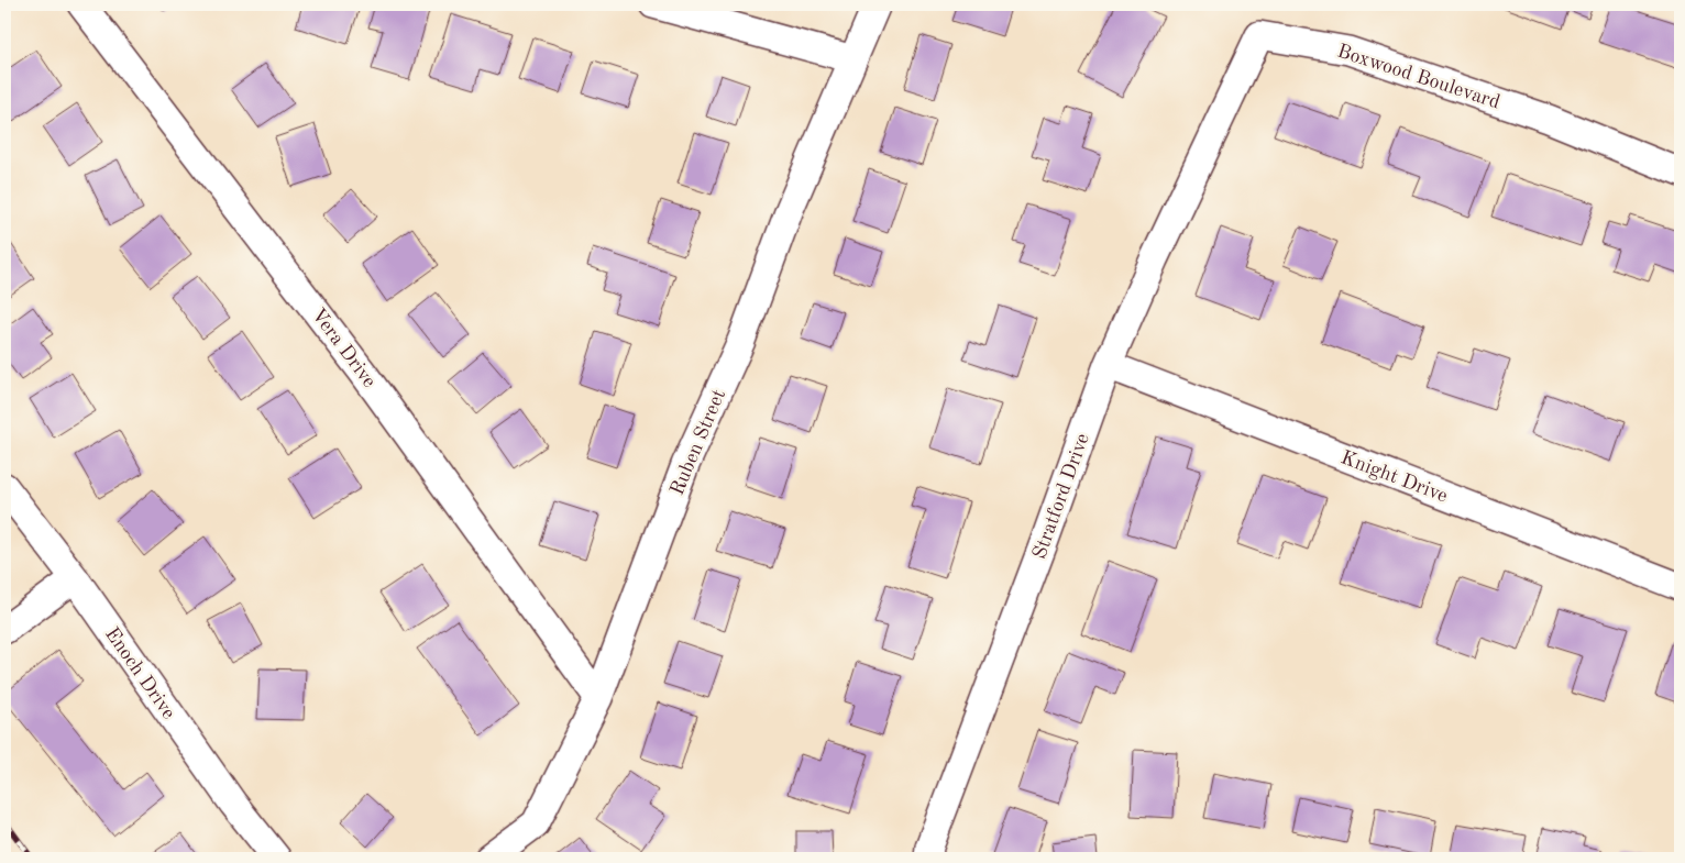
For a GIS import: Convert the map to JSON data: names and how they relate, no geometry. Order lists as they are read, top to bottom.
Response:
{
  "streets": {
    "street": [
      "Boxwood Boulevard",
      "Vera Drive",
      "Ruben Street",
      "Knight Drive",
      "Stratford Drive",
      "Enoch Drive"
    ]
  },
  "crossings": [
    ["Boxwood Boulevard", "Stratford Drive"],
    ["Vera Drive", "Ruben Street"],
    ["Knight Drive", "Stratford Drive"]
  ]
}
